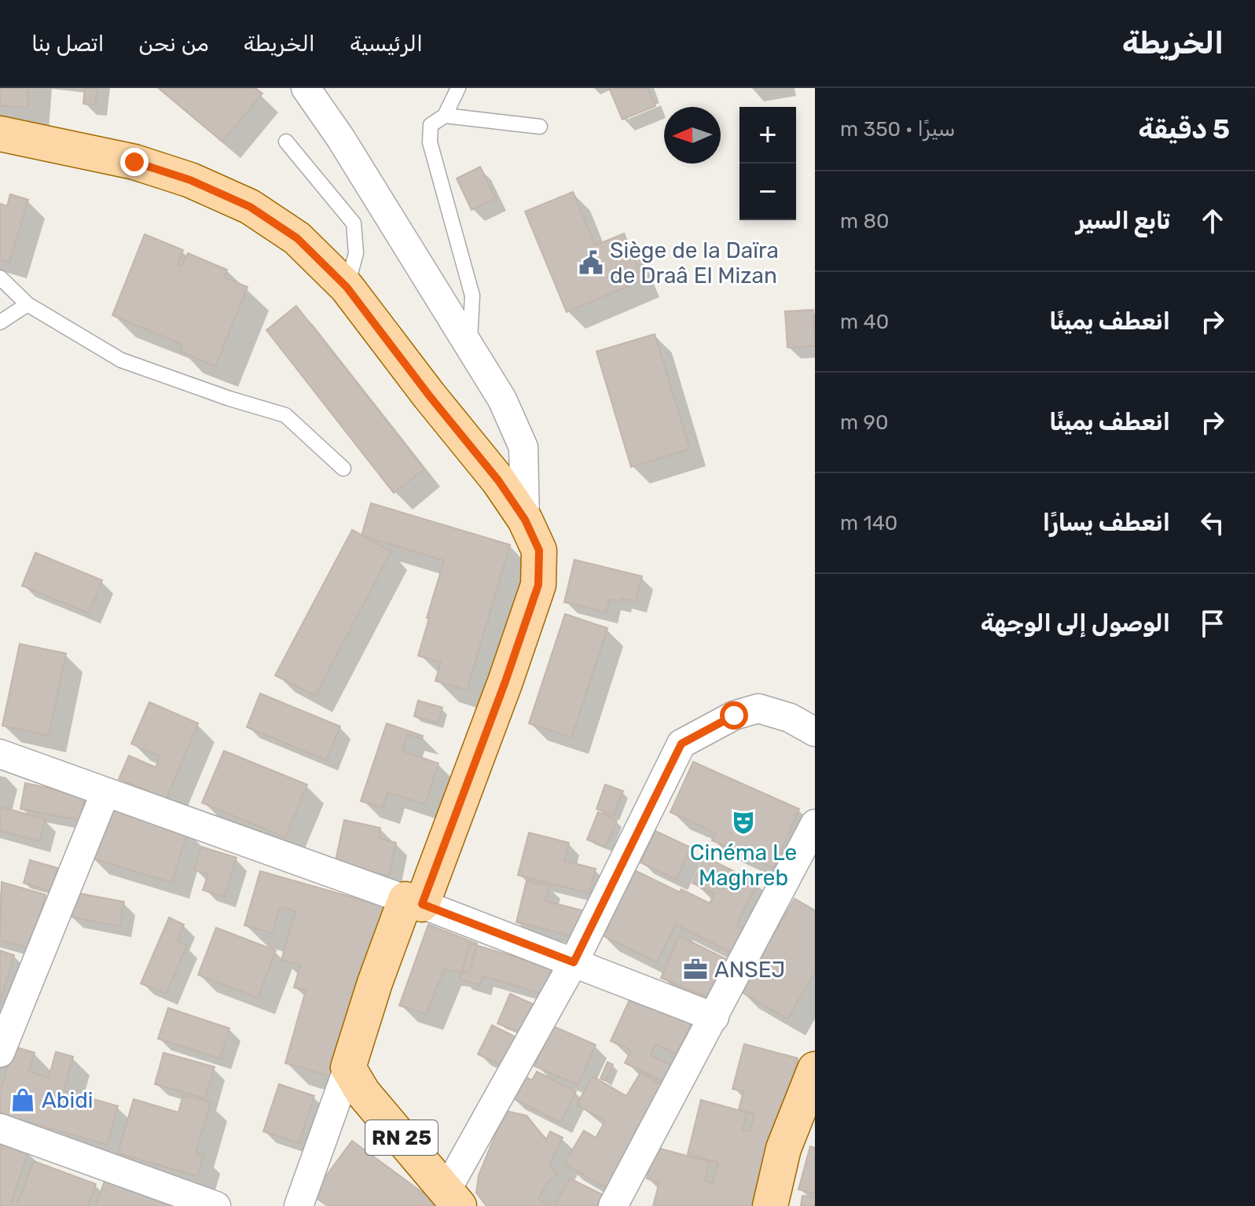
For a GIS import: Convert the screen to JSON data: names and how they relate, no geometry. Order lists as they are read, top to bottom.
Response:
{
  "streets": {
    "main road": ["RN 25"]
  },
  "places": {
    "public building": ["Siège de la Daïra de Draâ El Mizan"],
    "theatre": ["Cinéma Le Maghreb"],
    "office": ["ANSEJ"],
    "shop": ["Abidi"]
  },
  "north": "left",
  "page": {
    "header": "الخريطة",
    "nav": [
      "الرئيسية",
      "الخريطة",
      "من نحن",
      "اتصل بنا"
    ],
    "heading": ["5 دقيقة", "سيرًا · 350 m"],
    "map_buttons": ["+", "−"],
    "list": [
      ["تابع السير", "80 m"],
      ["انعطف يمينًا", "40 m"],
      ["انعطف يمينًا", "90 m"],
      ["انعطف يسارًا", "140 m"],
      "الوصول إلى الوجهة"
    ]
  }
}
